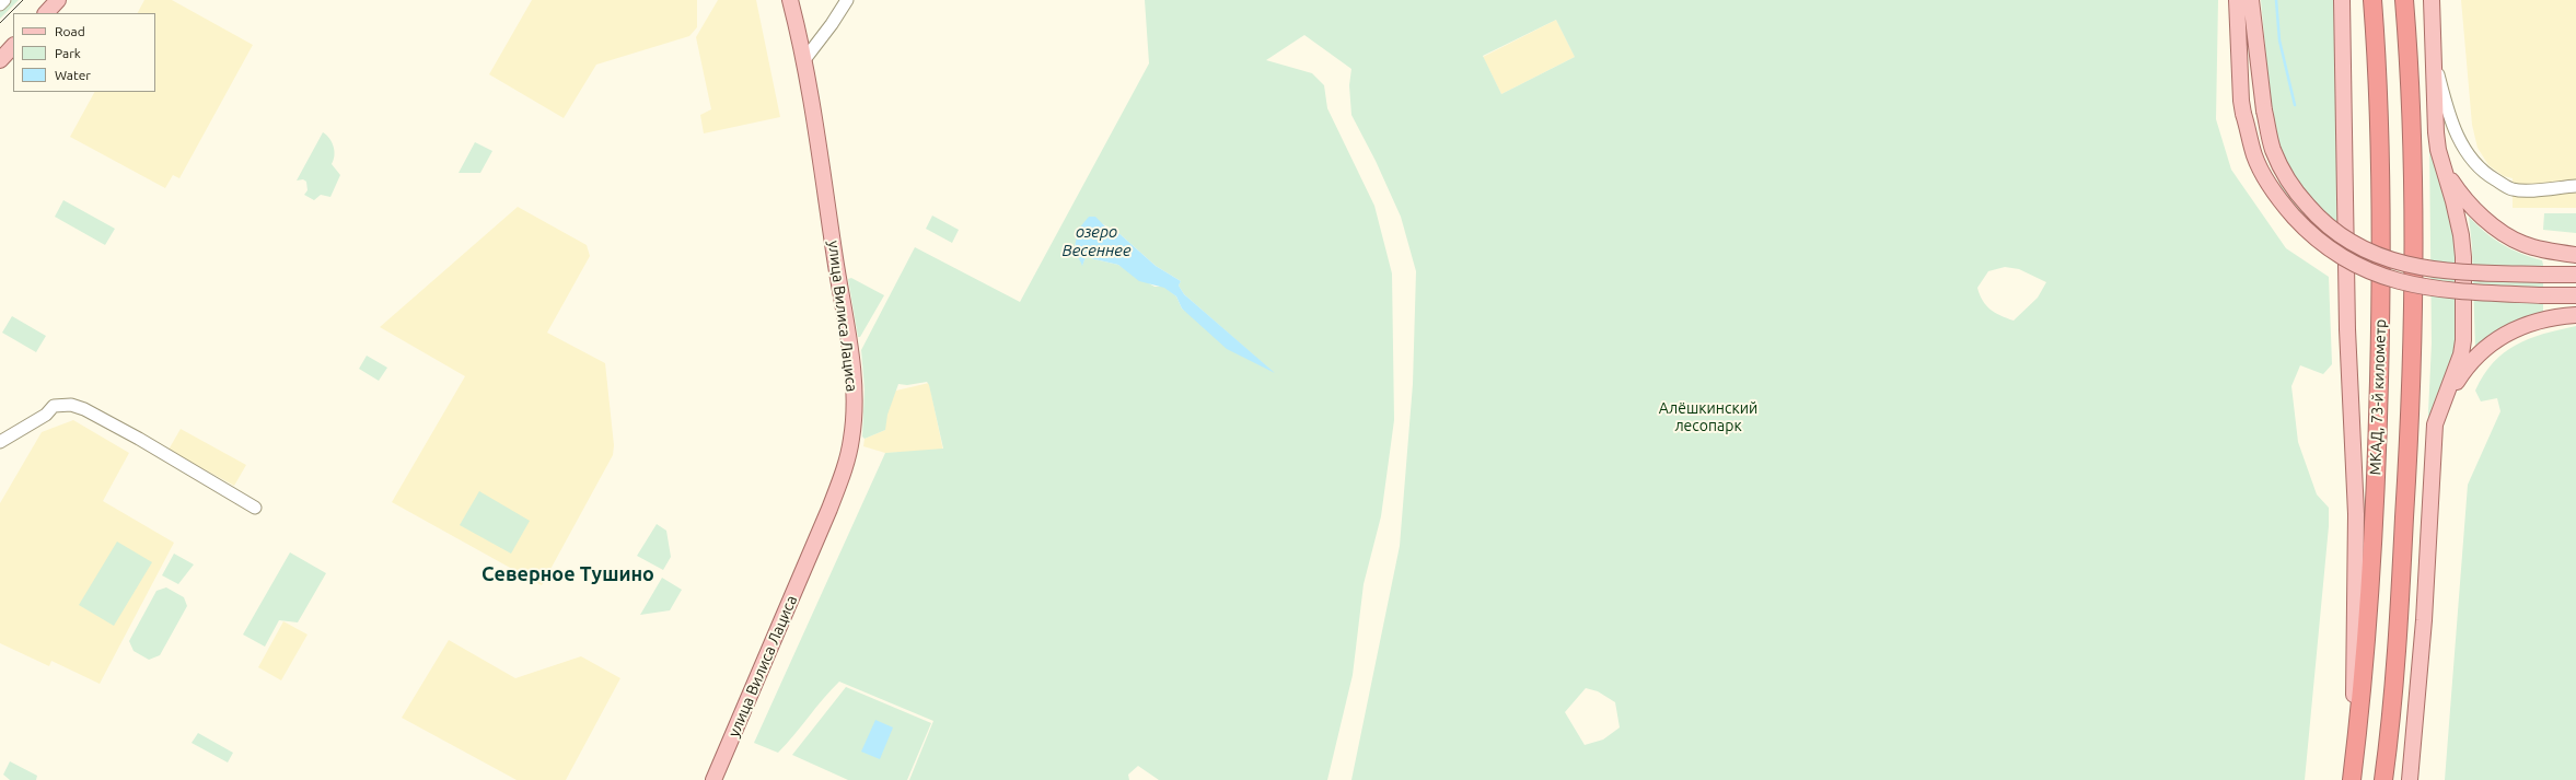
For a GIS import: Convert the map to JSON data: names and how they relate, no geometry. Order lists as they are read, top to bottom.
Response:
{
  "streets": {
    "highway": ["МКАД, 73-й километр"],
    "main road": ["улица Вилиса Лациса"]
  },
  "districts": ["Северное Тушино"],
  "water": ["озеро Весеннее"],
  "parks": ["Алёшкинский лесопарк"],
  "legend": ["Road", "Park", "Water"]
}
